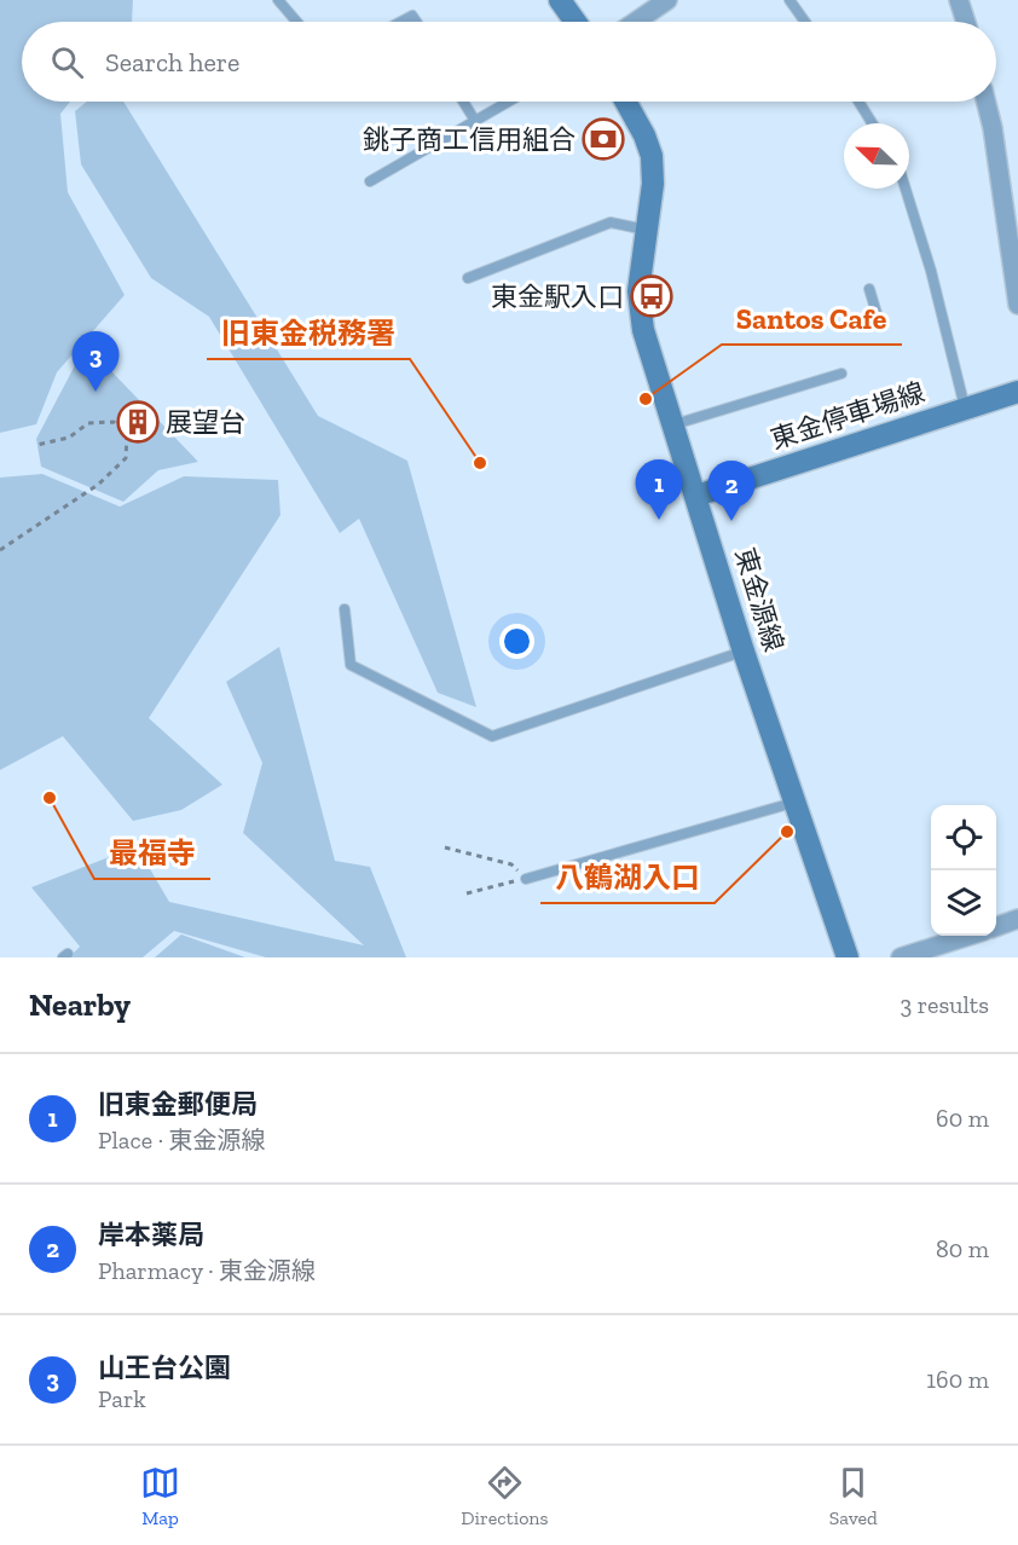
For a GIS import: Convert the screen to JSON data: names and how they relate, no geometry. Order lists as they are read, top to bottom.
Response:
{
  "streets": {
    "main road": ["東金停車場線", "東金源線"]
  },
  "crossings": [
    ["東金停車場線", "東金源線"]
  ],
  "places": {
    "bank": ["銚子商工信用組合"],
    "bus stop": ["東金駅入口"],
    "other": [
      "Santos Cafe",
      "旧東金税務署",
      "最福寺",
      "八鶴湖入口"
    ],
    "building": ["展望台"]
  },
  "north": "top left",
  "page": {
    "search": "Search here",
    "pins": ["3", "1", "2"],
    "heading": ["Nearby", "3 results"],
    "list": [
      {
        "mark": "1",
        "name": "旧東金郵便局",
        "note": "Place · 東金源線",
        "value": "60 m"
      },
      {
        "mark": "2",
        "name": "岸本薬局",
        "note": "Pharmacy · 東金源線",
        "value": "80 m"
      },
      {
        "mark": "3",
        "name": "山王台公園",
        "note": "Park",
        "value": "160 m"
      }
    ],
    "nav": ["Map", "Directions", "Saved"]
  }
}
